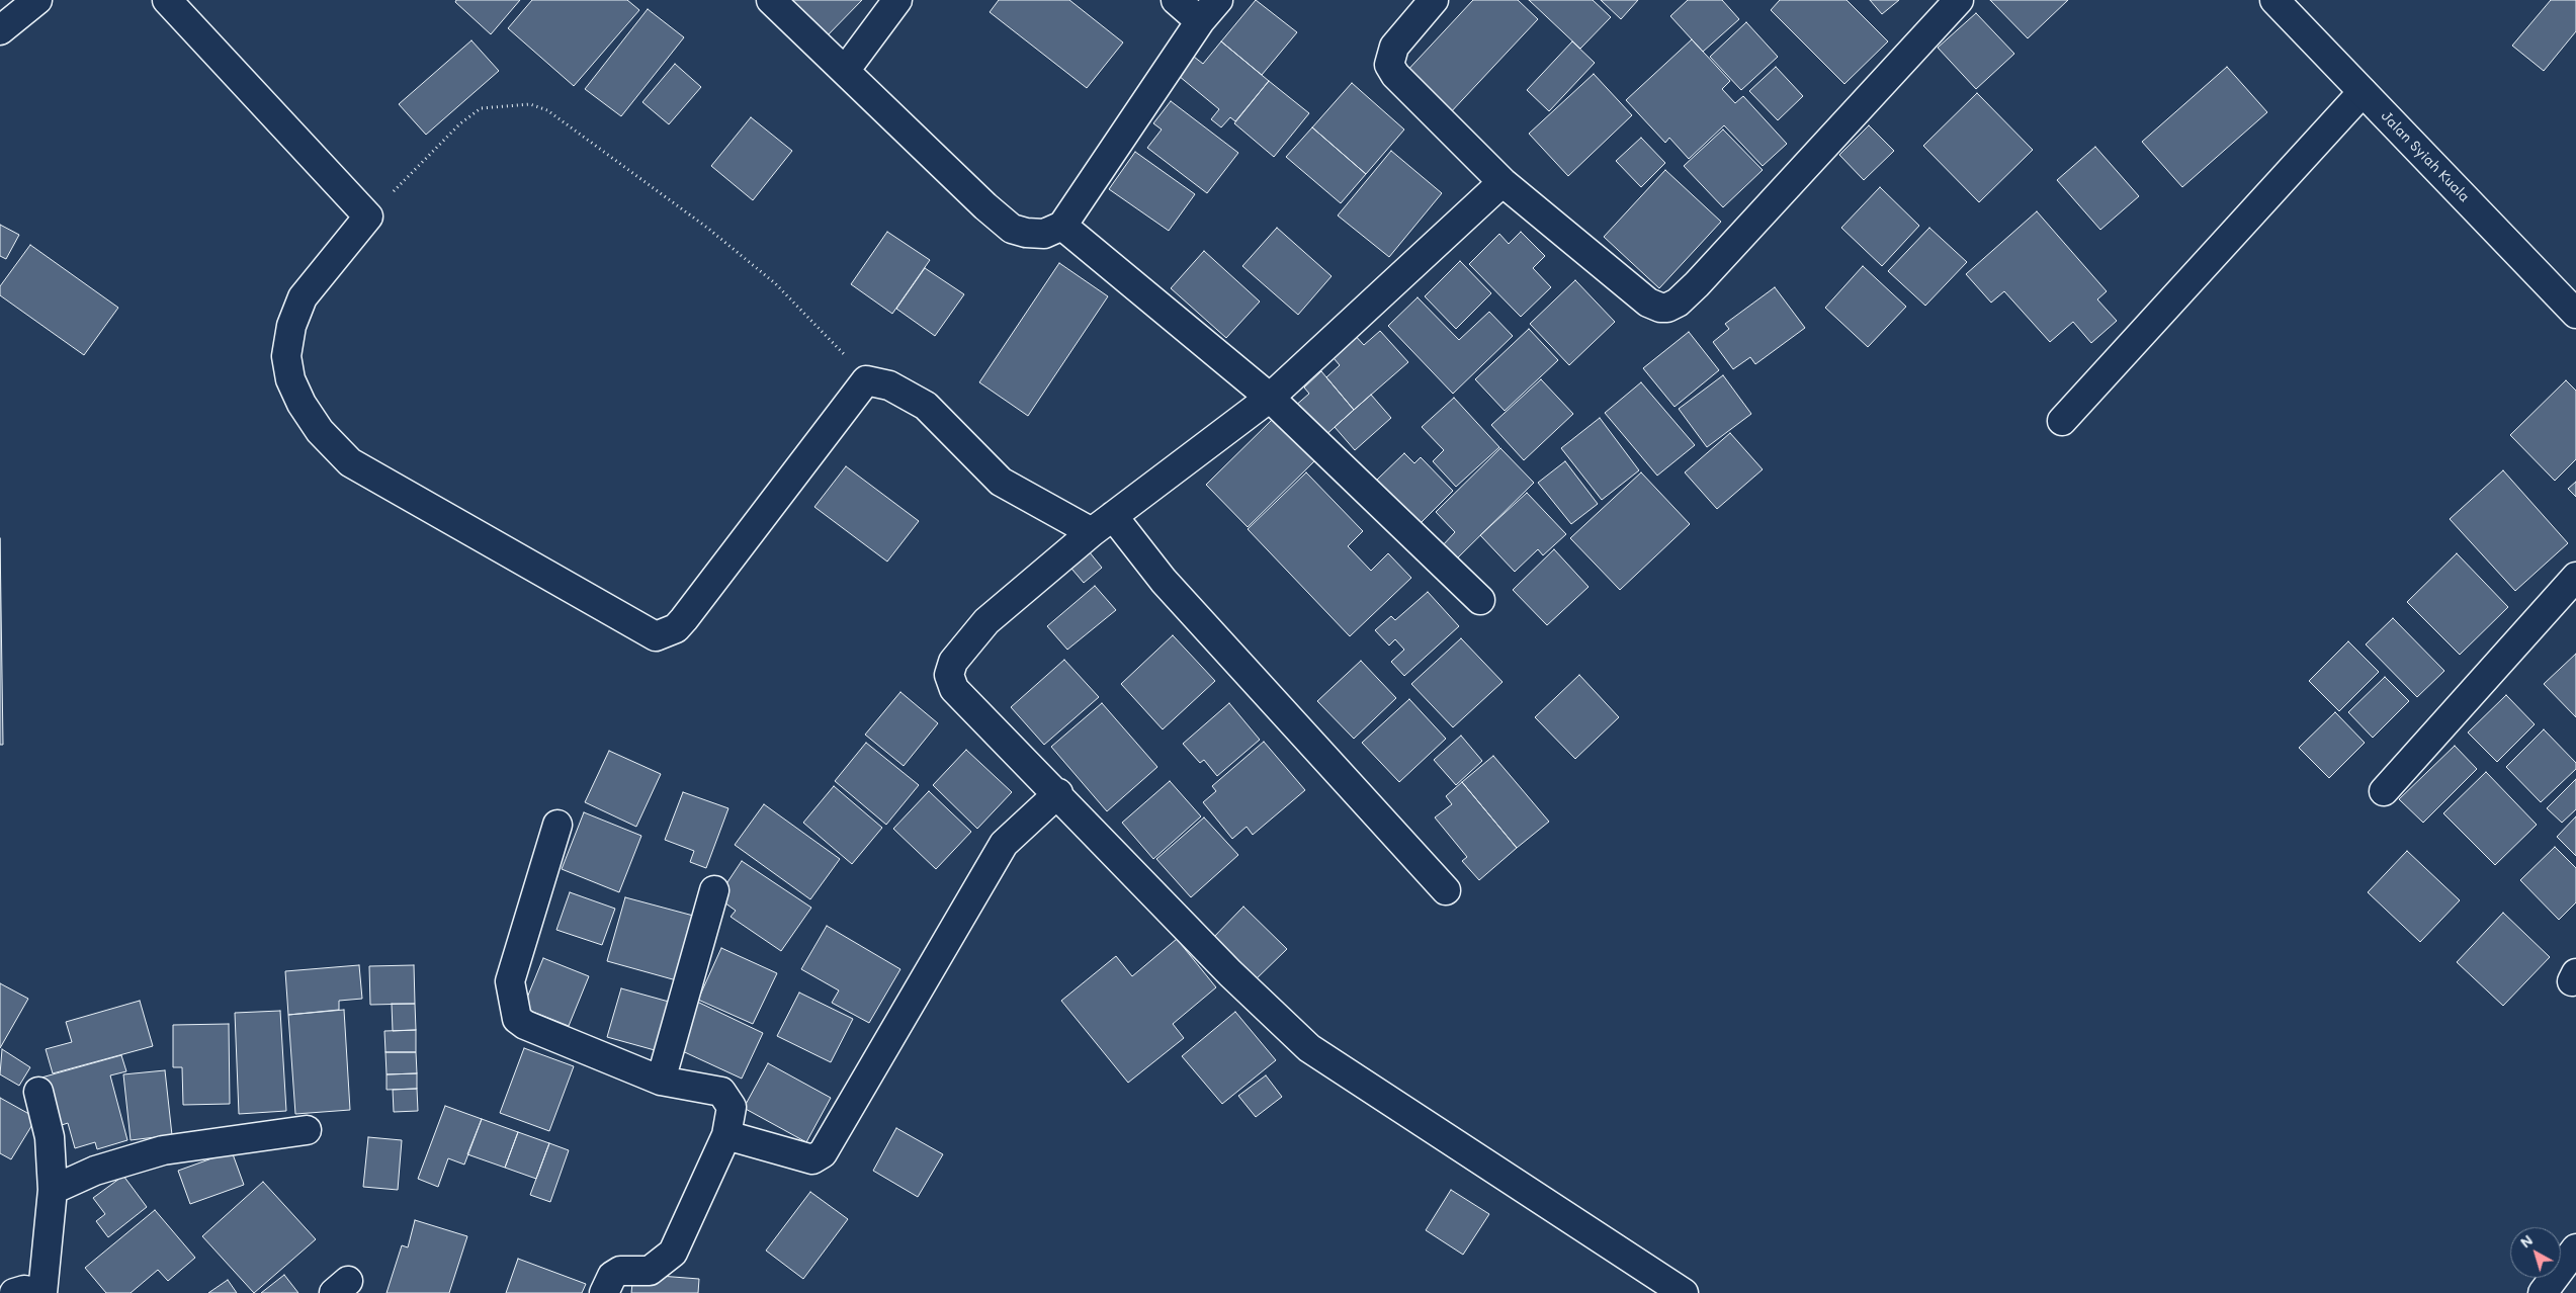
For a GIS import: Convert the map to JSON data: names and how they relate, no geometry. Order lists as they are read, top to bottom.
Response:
{
  "streets": {
    "street": ["Jalan Syiah Kuala"]
  },
  "north": "top left"
}
